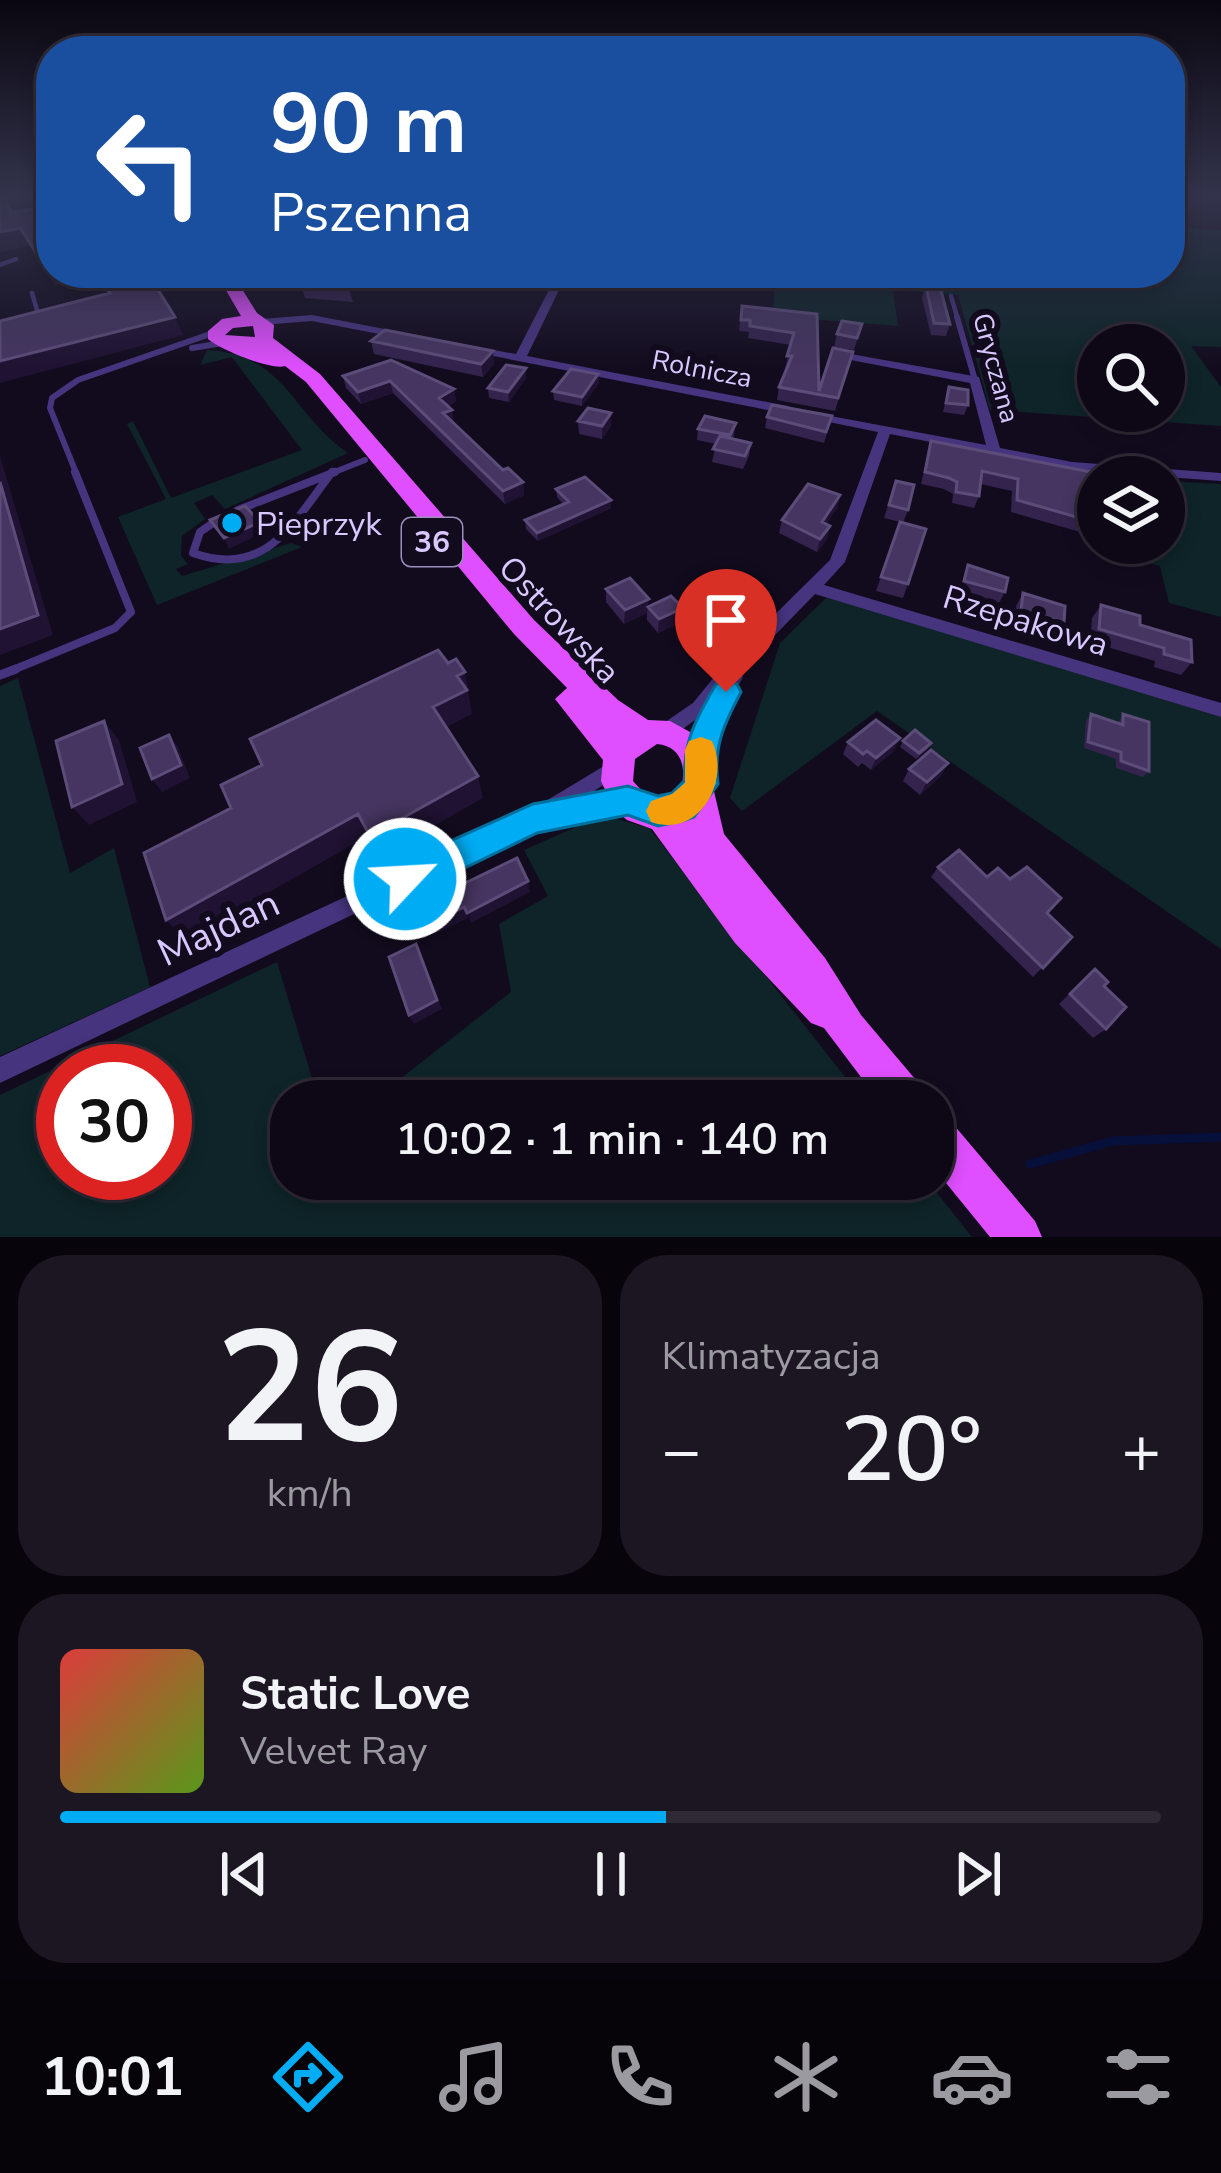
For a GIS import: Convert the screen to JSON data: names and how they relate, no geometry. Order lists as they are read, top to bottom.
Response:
{
  "streets": {
    "main road": ["36", "Ostrowska"],
    "street": [
      "Gryczana",
      "Rolnicza",
      "Rzepakowa",
      "Majdan"
    ]
  },
  "crossings": [
    ["Gryczana", "Rolnicza"],
    ["36", "Ostrowska"],
    ["36", "Majdan"],
    ["Ostrowska", "Majdan"]
  ],
  "places": ["Pieprzyk"],
  "page": {
    "turn": ["90 m", "Pszenna"],
    "limit": "30",
    "trip": "10:02 · 1 min · 140 m",
    "tile": [
      ["26", "km/h"],
      "Klimatyzacja"
    ],
    "heat": ["−", "20°", "+"],
    "song": ["Static Love", "Velvet Ray"],
    "tabs": "10:01"
  }
}
